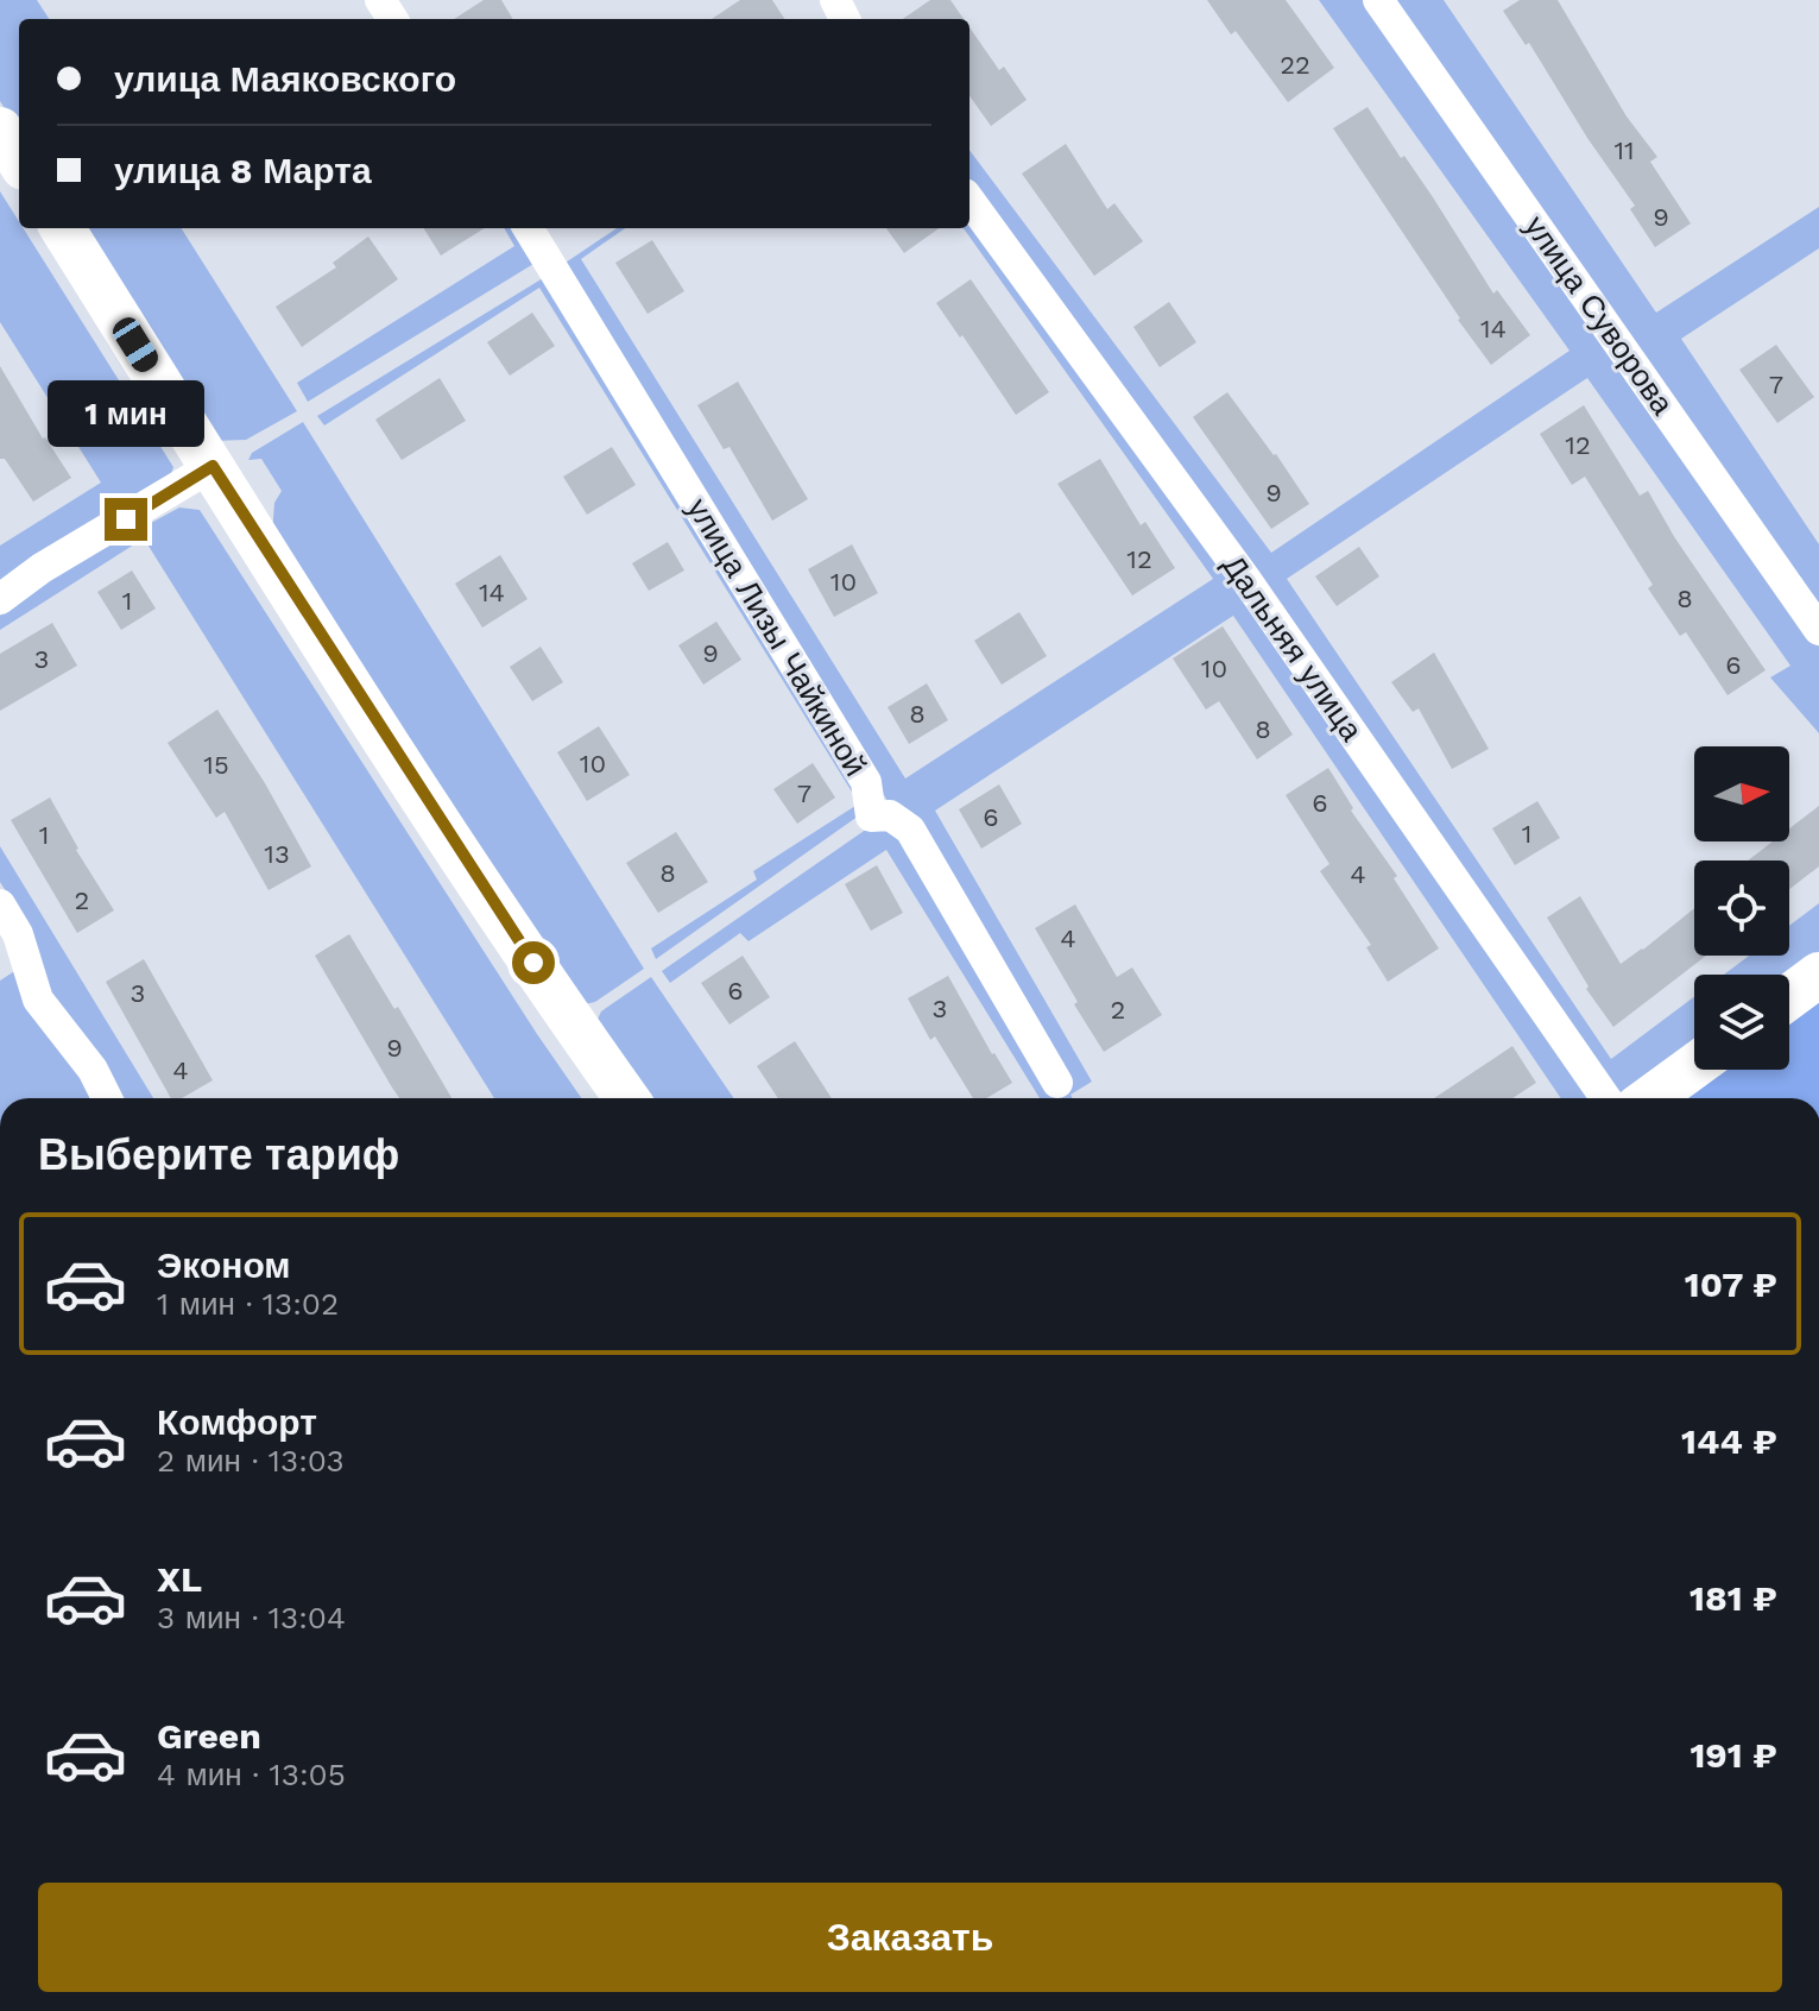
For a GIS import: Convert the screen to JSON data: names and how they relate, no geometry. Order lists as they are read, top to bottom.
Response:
{
  "streets": {
    "street": ["улица Суворова", "улица Лизы Чайкиной", "Дальняя улица"]
  },
  "house_numbers": [
    "22",
    "11",
    "9",
    "14",
    "7",
    "12",
    "9",
    "12",
    "10",
    "14",
    "8",
    "1",
    "9",
    "3",
    "6",
    "10",
    "8",
    "8",
    "10",
    "15",
    "7",
    "6",
    "6",
    "1",
    "1",
    "13",
    "8",
    "4",
    "2",
    "4",
    "6",
    "3",
    "3",
    "2",
    "9",
    "4"
  ],
  "north": "right",
  "page": {
    "banner": ["улица Маяковского", "улица 8 Марта"],
    "bubble": "1 мин",
    "heading": "Выберите тариф",
    "list": [
      {
        "name": "Эконом",
        "note": "1 мин · 13:02",
        "value": "107 ₽"
      },
      {
        "name": "Комфорт",
        "note": "2 мин · 13:03",
        "value": "144 ₽"
      },
      {
        "name": "XL",
        "note": "3 мин · 13:04",
        "value": "181 ₽"
      },
      {
        "name": "Green",
        "note": "4 мин · 13:05",
        "value": "191 ₽"
      }
    ],
    "buttons": "Заказать"
  }
}
